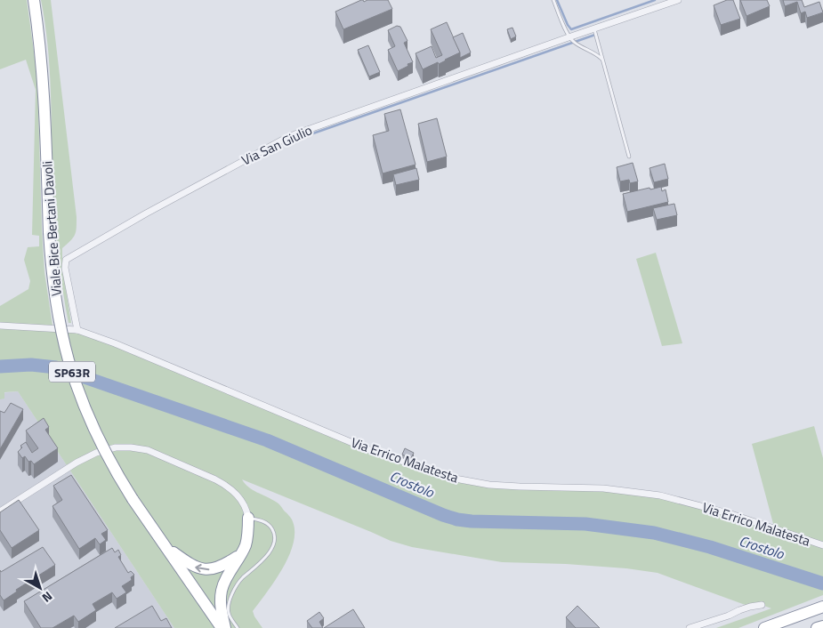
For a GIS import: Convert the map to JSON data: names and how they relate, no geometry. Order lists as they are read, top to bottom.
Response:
{
  "streets": {
    "highway": ["Viale Bice Bertani Davoli", "SP63R"],
    "street": ["Via San Giulio", "Via Errico Malatesta"]
  },
  "crossings": [
    ["Via San Giulio", "Via Errico Malatesta"]
  ],
  "water": ["Crostolo"],
  "north": "bottom right"
}
